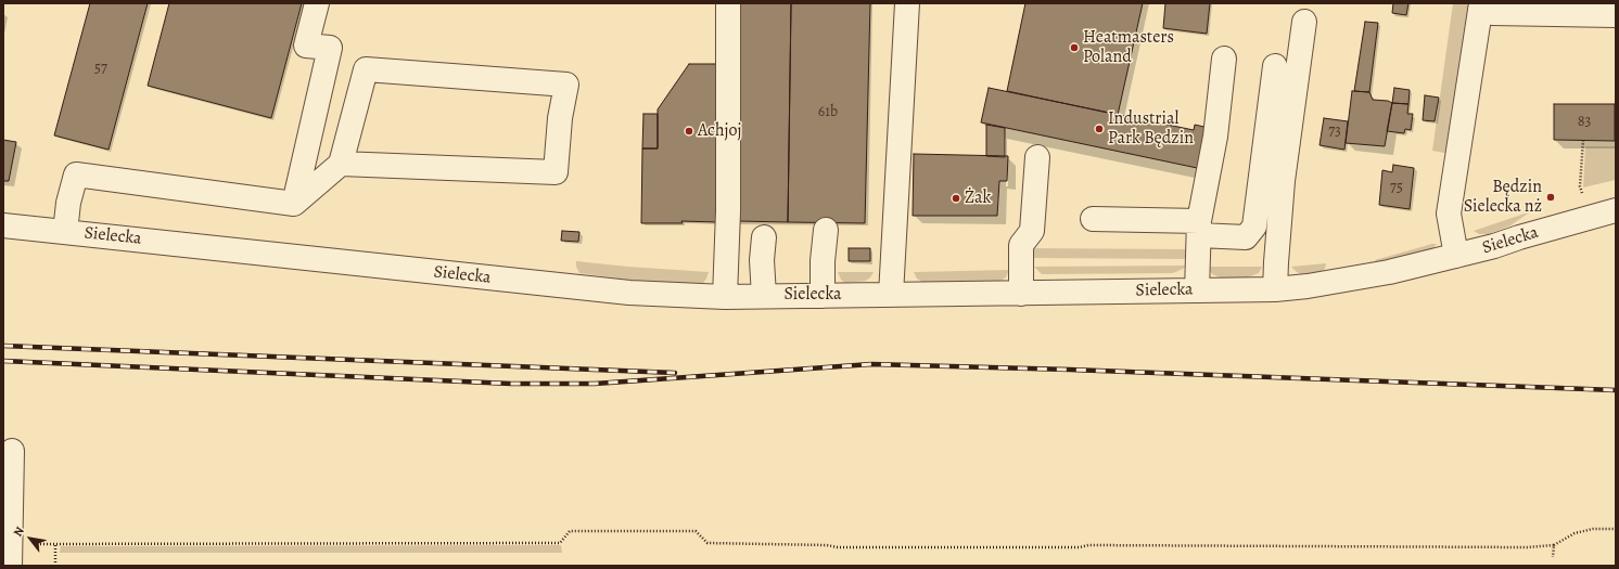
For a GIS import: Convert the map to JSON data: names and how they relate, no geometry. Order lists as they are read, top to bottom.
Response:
{
  "streets": {
    "street": ["Sielecka"]
  },
  "places": [
    "Heatmasters Poland",
    "Industrial Park Będzin",
    "Achjoj",
    "Będzin Sielecka nż",
    "Żak"
  ],
  "house_numbers": [
    "57",
    "61b",
    "83",
    "73",
    "75"
  ],
  "north": "top left"
}
